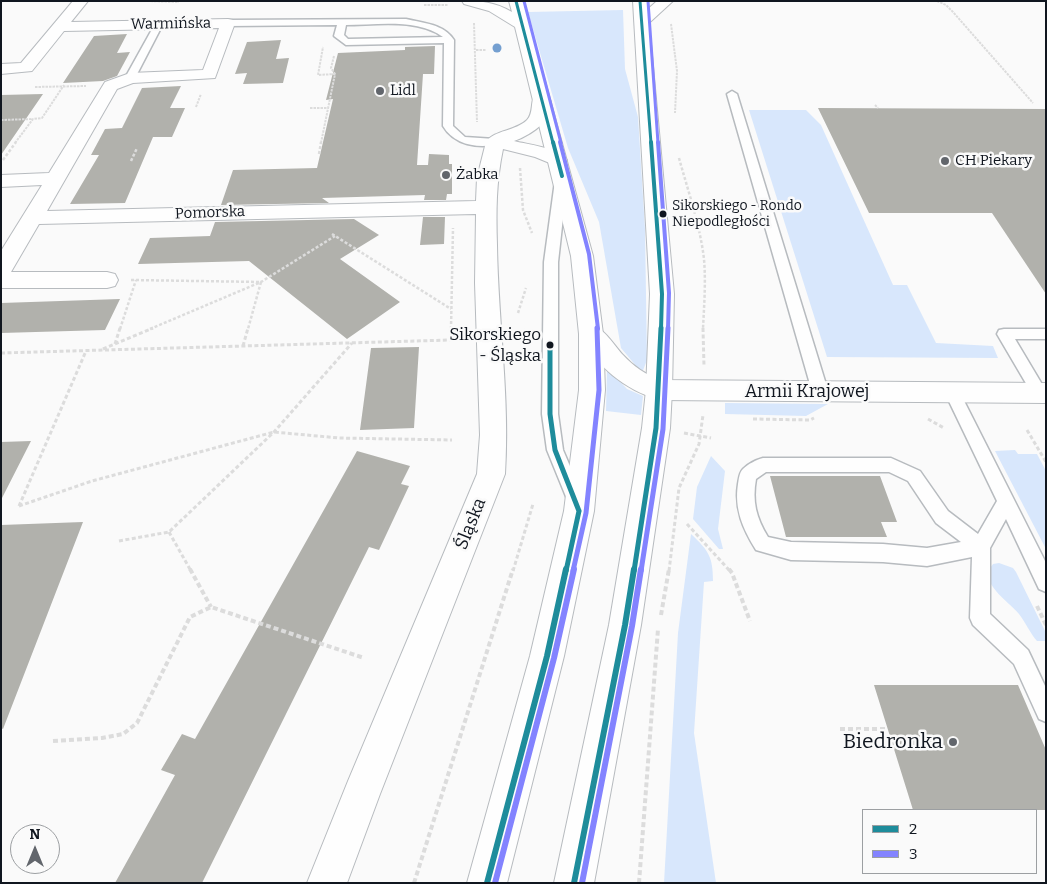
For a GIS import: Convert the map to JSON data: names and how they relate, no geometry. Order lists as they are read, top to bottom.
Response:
{
  "streets": {
    "street": [
      "Warmińska",
      "Pomorska",
      "Armii Krajowej",
      "Śląska"
    ]
  },
  "crossings": [
    ["Pomorska", "Śląska"]
  ],
  "places": [
    "Lidl",
    "CH Piekary",
    "Żabka",
    "Sikorskiego - Rondo Niepodległości",
    "Sikorskiego - Śląska",
    "Biedronka"
  ],
  "lines": ["transit line 2", "transit line 3"],
  "legend": ["2", "3"],
  "north": "top"
}
